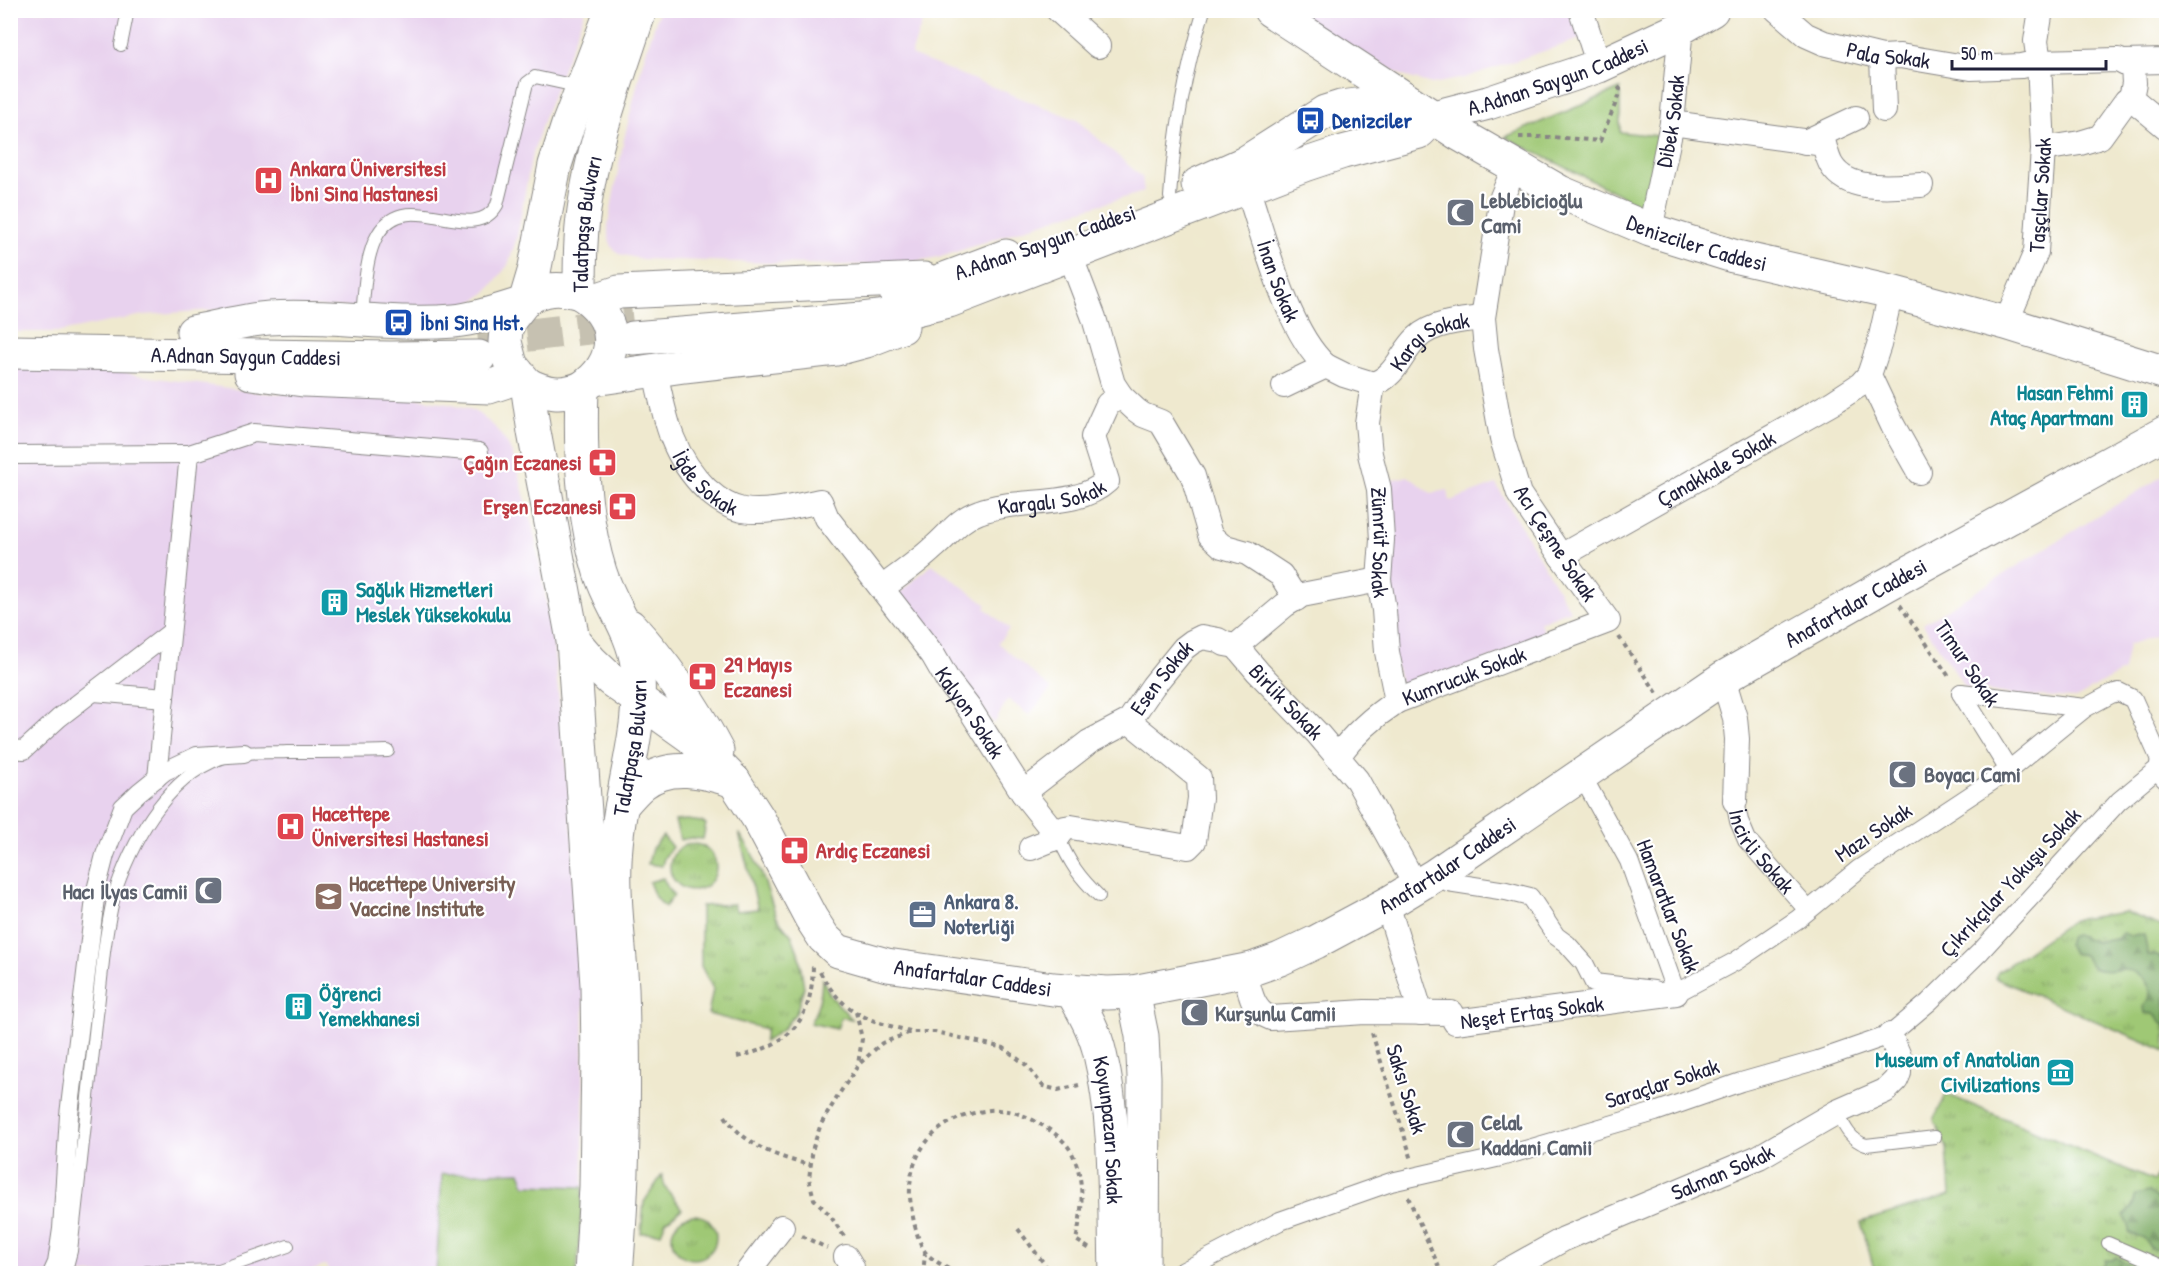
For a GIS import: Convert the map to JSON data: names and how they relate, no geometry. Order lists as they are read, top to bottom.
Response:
{
  "streets": {
    "main road": [
      "A.Adnan Saygun Caddesi",
      "Talatpaşa Bulvarı",
      "Denizciler Caddesi",
      "Anafartalar Caddesi",
      "Koyunpazarı Sokak"
    ],
    "street": [
      "Pala Sokak",
      "Dibek Sokak",
      "Taşçılar Sokak",
      "İnan Sokak",
      "Kargı Sokak",
      "Çanakkale Sokak",
      "İğde Sokak",
      "Kargalı Sokak",
      "Zümrüt Sokak",
      "Acı Çeşme Sokak",
      "Timur Sokak",
      "Kumrucuk Sokak",
      "Esen Sokak",
      "Birlik Sokak",
      "Kalyon Sokak",
      "Mazı Sokak",
      "İncirli Sokak",
      "Çıkrıkçılar Yokuşu Sokak",
      "Hamaratlar Sokak",
      "Neşet Ertaş Sokak",
      "Saraçlar Sokak",
      "Salman Sokak"
    ],
    "path": ["Saksı Sokak"]
  },
  "crossings": [
    ["Pala Sokak", "Taşçılar Sokak"],
    ["A.Adnan Saygun Caddesi", "Dibek Sokak"],
    ["A.Adnan Saygun Caddesi", "Denizciler Caddesi"],
    ["A.Adnan Saygun Caddesi", "İnan Sokak"],
    ["Dibek Sokak", "Denizciler Caddesi"],
    ["Taşçılar Sokak", "Denizciler Caddesi"],
    ["Denizciler Caddesi", "Kargı Sokak"],
    ["Kargı Sokak", "Zümrüt Sokak"],
    ["Kargı Sokak", "Acı Çeşme Sokak"],
    ["Çanakkale Sokak", "Acı Çeşme Sokak"],
    ["İğde Sokak", "Kalyon Sokak"],
    ["Kargalı Sokak", "Kalyon Sokak"],
    ["Zümrüt Sokak", "Kumrucuk Sokak"],
    ["Acı Çeşme Sokak", "Anafartalar Caddesi"],
    ["Acı Çeşme Sokak", "Kumrucuk Sokak"],
    ["Anafartalar Caddesi", "Timur Sokak"],
    ["Anafartalar Caddesi", "Birlik Sokak"],
    ["Anafartalar Caddesi", "İncirli Sokak"],
    ["Anafartalar Caddesi", "Hamaratlar Sokak"],
    ["Anafartalar Caddesi", "Neşet Ertaş Sokak"],
    ["Anafartalar Caddesi", "Koyunpazarı Sokak"],
    ["Timur Sokak", "Mazı Sokak"],
    ["Kumrucuk Sokak", "Birlik Sokak"],
    ["Esen Sokak", "Birlik Sokak"],
    ["Esen Sokak", "Kalyon Sokak"],
    ["Mazı Sokak", "İncirli Sokak"],
    ["Mazı Sokak", "Çıkrıkçılar Yokuşu Sokak"],
    ["Mazı Sokak", "Hamaratlar Sokak"],
    ["Mazı Sokak", "Neşet Ertaş Sokak"],
    ["Çıkrıkçılar Yokuşu Sokak", "Saraçlar Sokak"],
    ["Çıkrıkçılar Yokuşu Sokak", "Salman Sokak"],
    ["Hamaratlar Sokak", "Neşet Ertaş Sokak"],
    ["Neşet Ertaş Sokak", "Saksı Sokak"],
    ["Saraçlar Sokak", "Saksı Sokak"],
    ["Saraçlar Sokak", "Salman Sokak"]
  ],
  "places": {
    "bus stop": ["Denizciler", "İbni Sina Hst."],
    "hospital": ["Ankara Üniversitesi İbni Sina Hastanesi", "Hacettepe Üniversitesi Hastanesi"],
    "mosque": [
      "Leblebicioğlu Cami",
      "Boyacı Cami",
      "Hacı İlyas Camii",
      "Kurşunlu Camii",
      "Celal Kaddani Camii"
    ],
    "building": ["Hasan Fehmi Ataç Apartmanı", "Sağlık Hizmetleri Meslek Yüksekokulu", "Öğrenci Yemekhanesi"],
    "pharmacy": [
      "Çağın Eczanesi",
      "Erşen Eczanesi",
      "29 Mayıs Eczanesi",
      "Ardıç Eczanesi"
    ],
    "school or university": ["Hacettepe University Vaccine Institute"],
    "office": ["Ankara 8. Noterliği"],
    "museum": ["Museum of Anatolian Civilizations"]
  },
  "scale_bar": "50 m"
}
